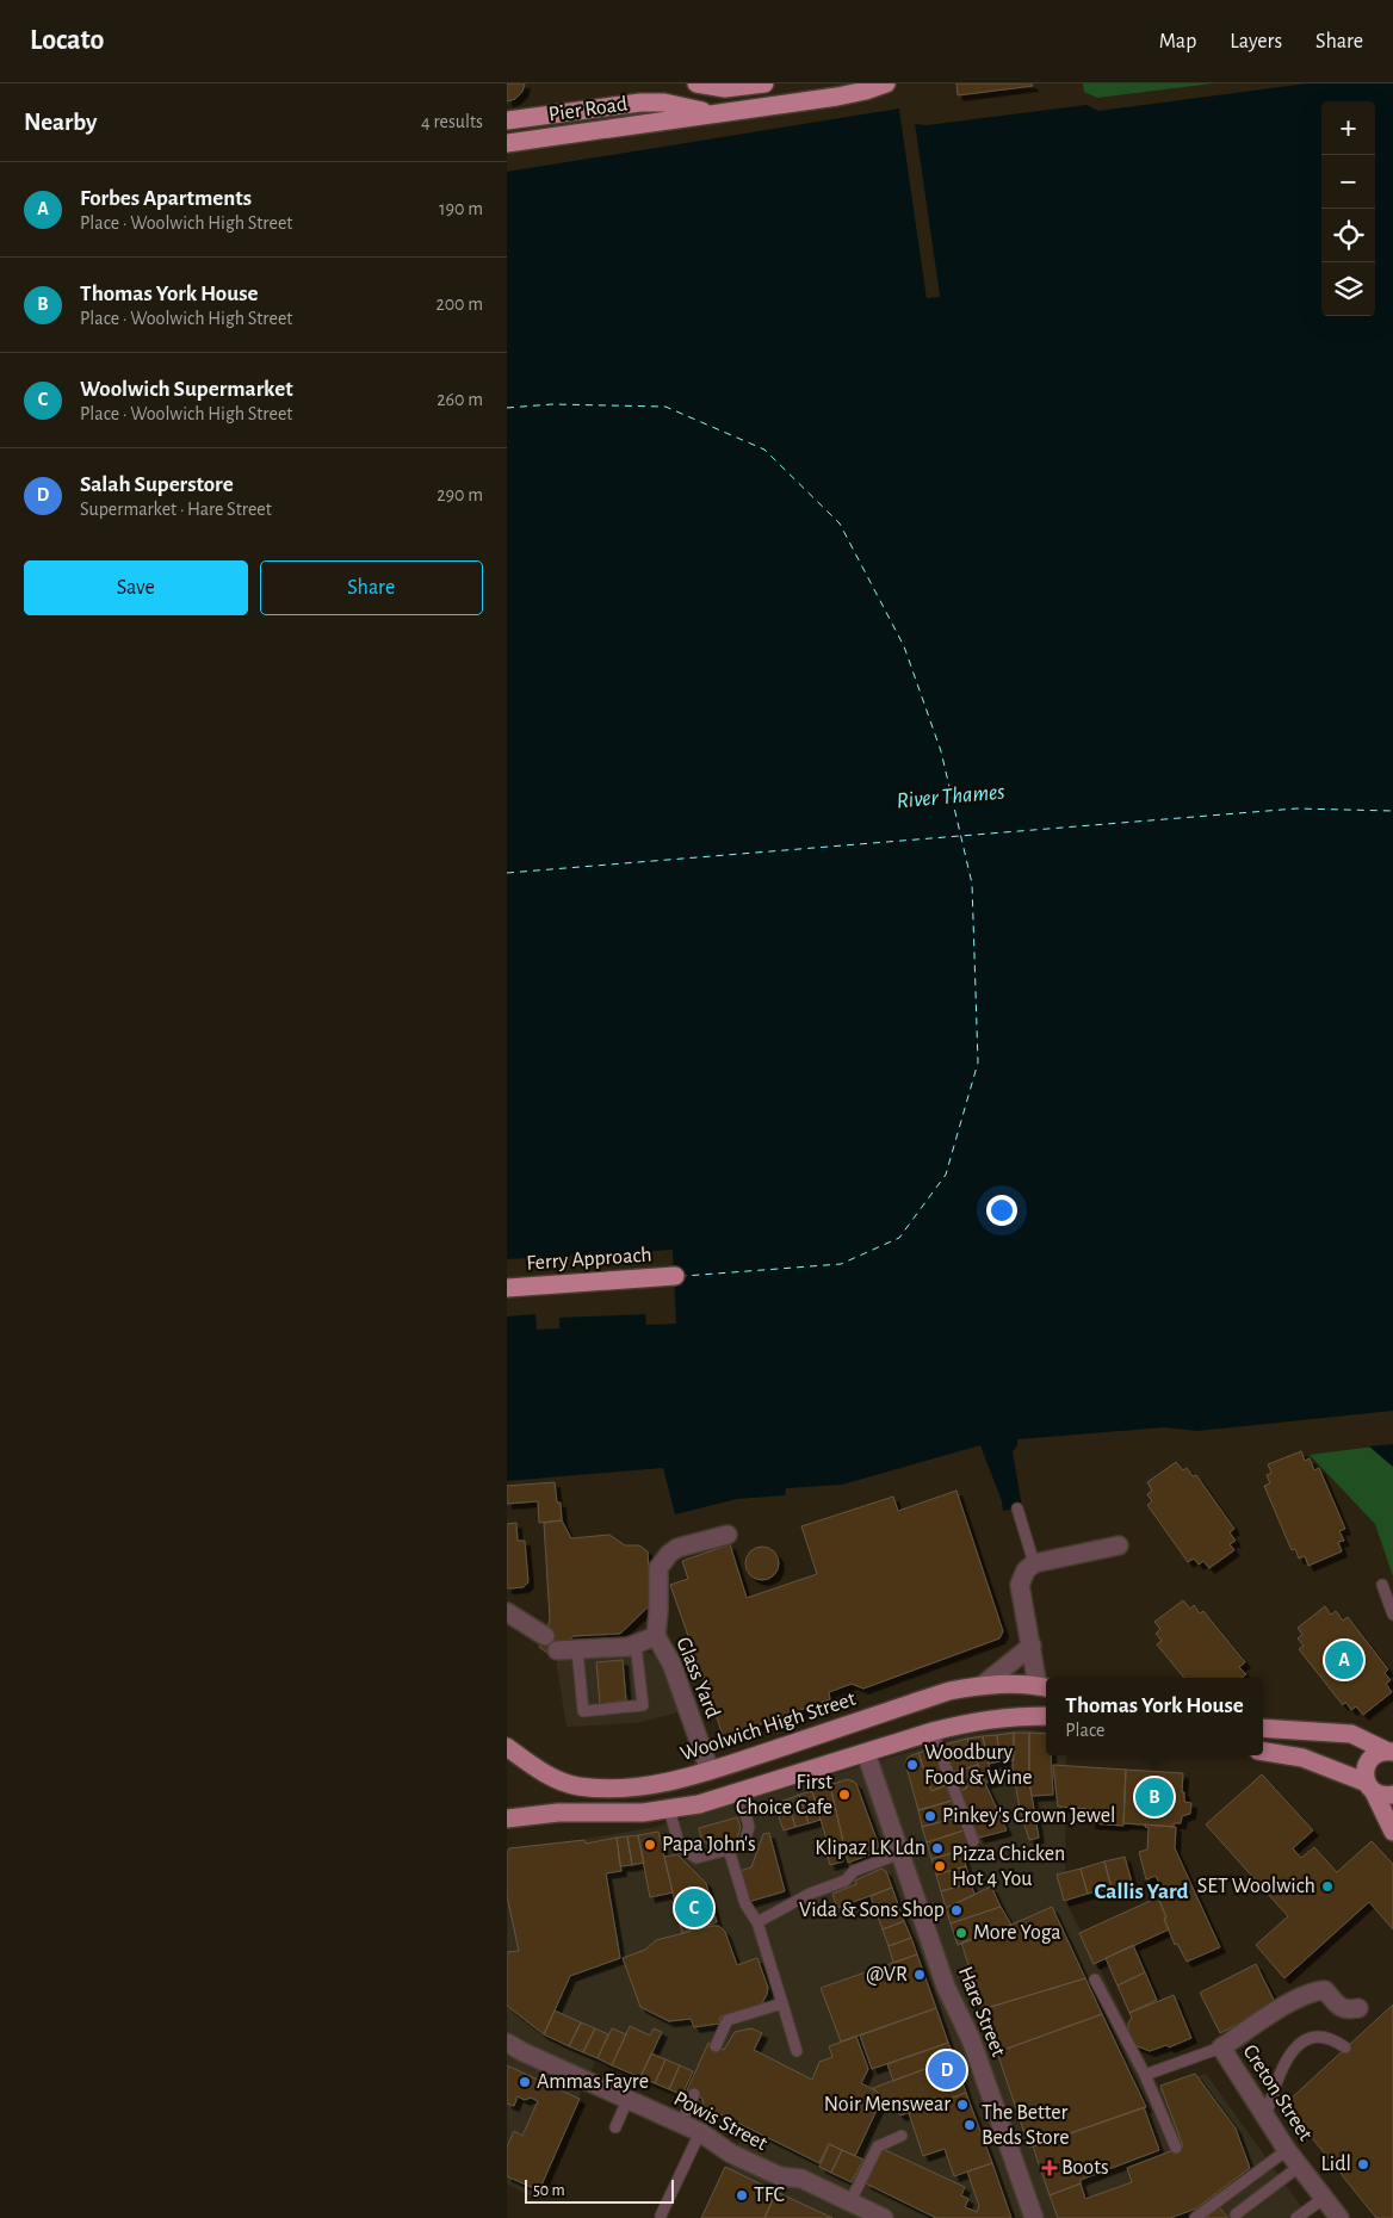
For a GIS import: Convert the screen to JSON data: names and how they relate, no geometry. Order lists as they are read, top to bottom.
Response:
{
  "streets": {
    "highway": ["Pier Road", "Ferry Approach"],
    "main road": ["Woolwich High Street"],
    "street": [
      "Glass Yard",
      "Hare Street",
      "Creton Street",
      "Powis Street"
    ]
  },
  "crossings": [
    ["Glass Yard", "Woolwich High Street"]
  ],
  "districts": ["Callis Yard"],
  "water": ["River Thames"],
  "places": {
    "other": [
      "Woodbury Food & Wine",
      "First Choice Cafe",
      "Pinkey's Crown Jewel",
      "Papa John's",
      "Klipaz LK Ldn",
      "Pizza Chicken Hot 4 You",
      "SET Woolwich",
      "Vida & Sons Shop",
      "More Yoga",
      "@VR",
      "Ammas Fayre",
      "Noir Menswear",
      "The Better Beds Store",
      "Lidl",
      "TFC"
    ],
    "health": ["Boots"]
  },
  "scale_bar": "50 m",
  "page": {
    "header": "Locato",
    "nav": ["Map", "Layers", "Share"],
    "heading": ["Nearby", "4 results"],
    "map_buttons": ["+", "−"],
    "list": [
      {
        "mark": "A",
        "name": "Forbes Apartments",
        "note": "Place · Woolwich High Street",
        "value": "190 m"
      },
      {
        "mark": "B",
        "name": "Thomas York House",
        "note": "Place · Woolwich High Street",
        "value": "200 m"
      },
      {
        "mark": "C",
        "name": "Woolwich Supermarket",
        "note": "Place · Woolwich High Street",
        "value": "260 m"
      },
      {
        "mark": "D",
        "name": "Salah Superstore",
        "note": "Supermarket · Hare Street",
        "value": "290 m"
      }
    ],
    "buttons": ["Save", "Share"],
    "pins": [
      "A",
      "B",
      "C",
      "D"
    ],
    "popup": ["Thomas York House", "Place"],
    "scale": "50 m"
  }
}
